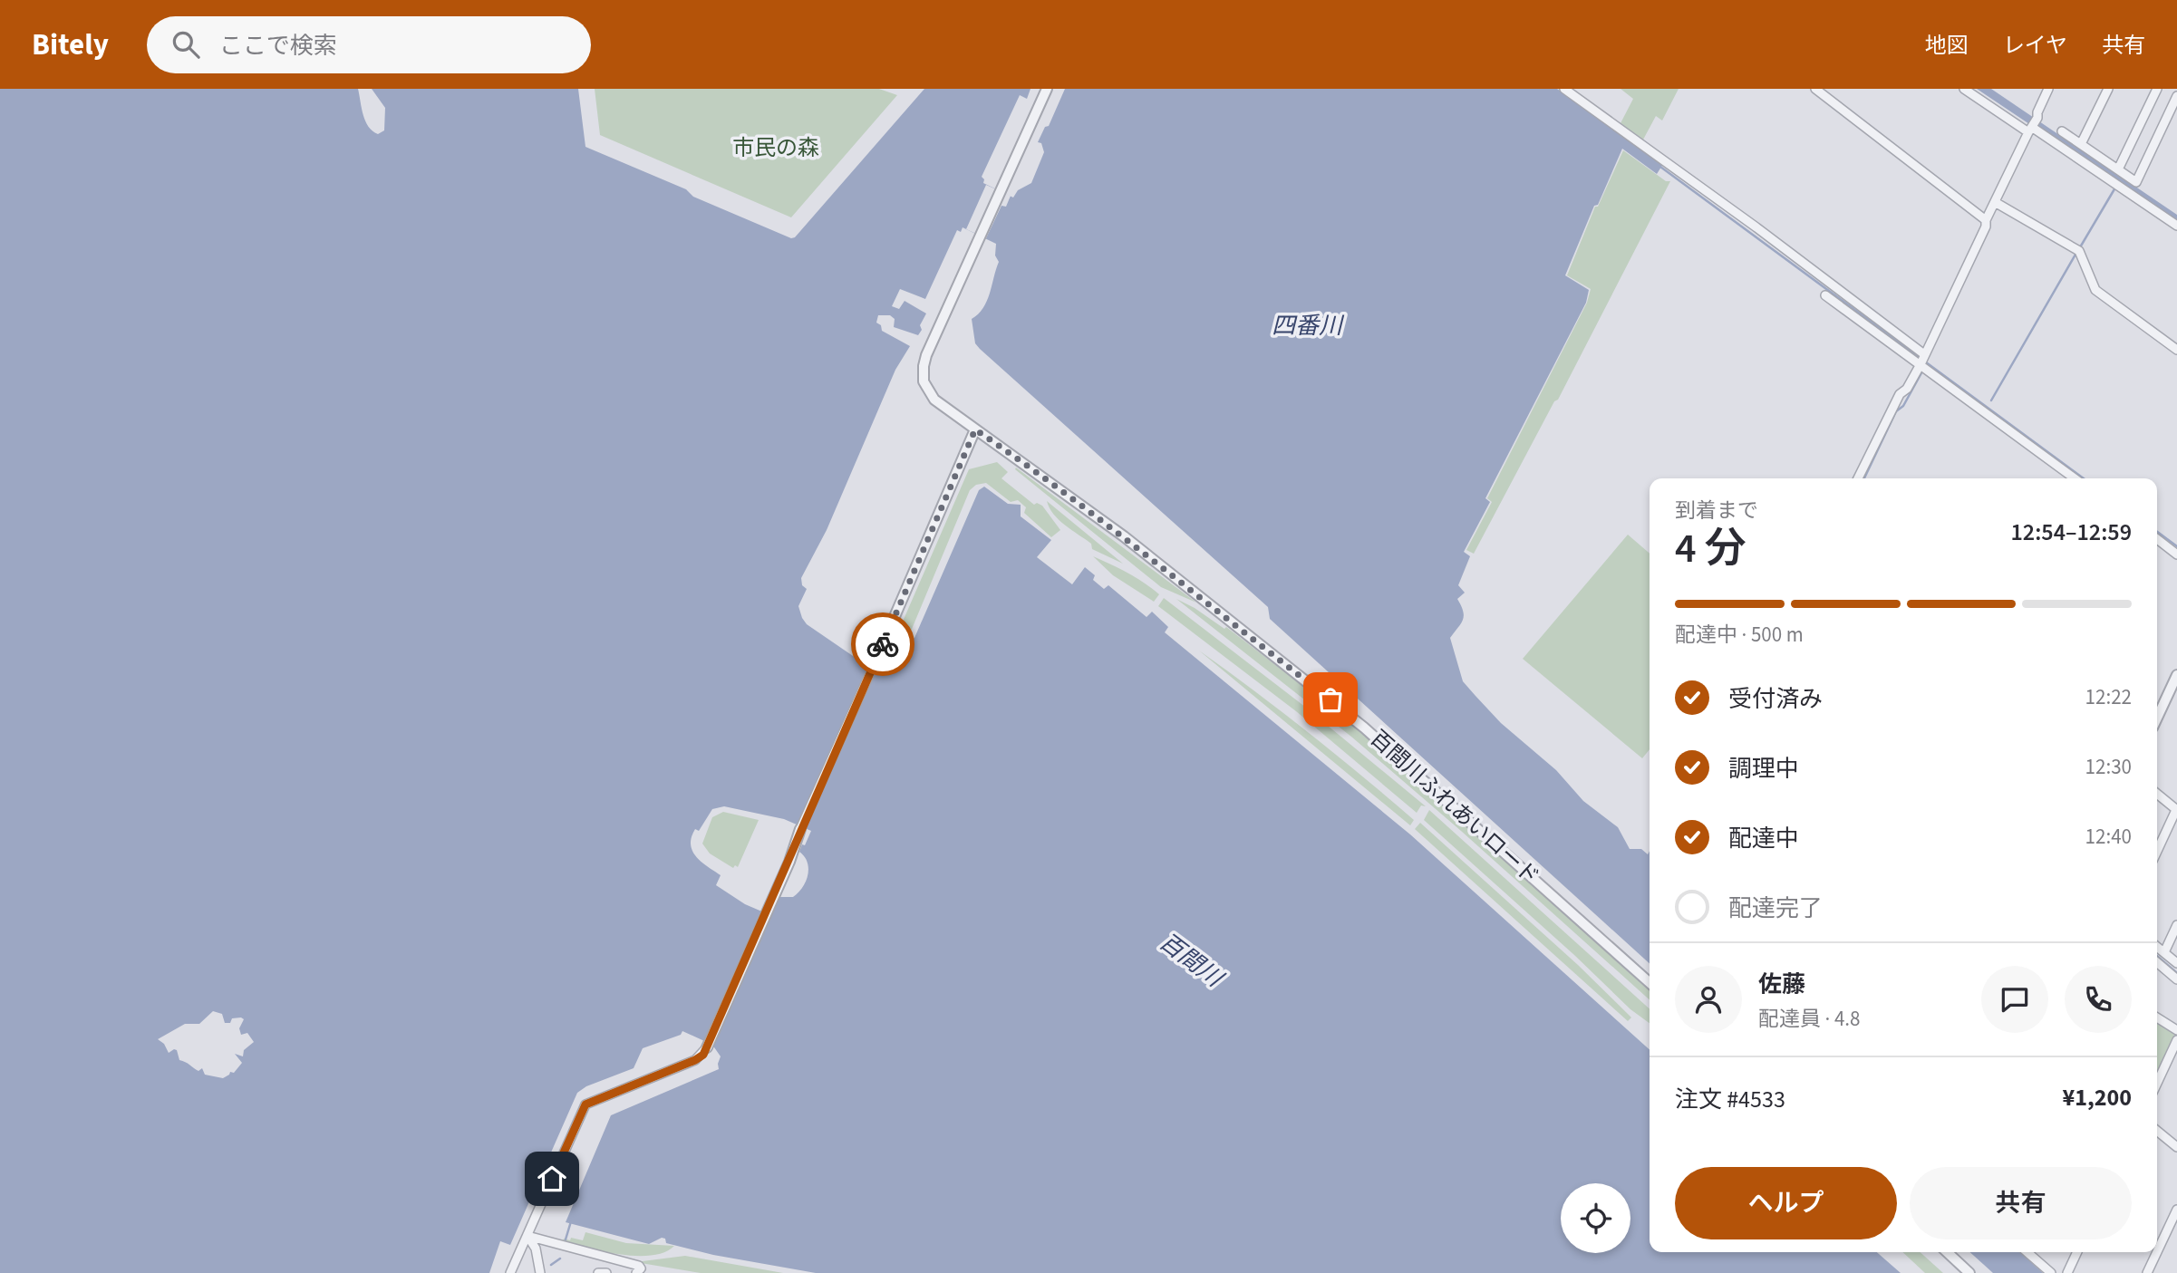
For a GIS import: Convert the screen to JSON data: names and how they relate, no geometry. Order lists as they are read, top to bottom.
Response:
{
  "streets": {
    "street": ["百間川ふれあいロード"]
  },
  "water": ["四番川", "百間川"],
  "parks": ["市民の森"],
  "page": {
    "header": "Bitely",
    "search": "ここで検索",
    "nav": ["地図", "レイヤ", "共有"],
    "heading": ["4 分", "到着まで", "12:54–12:59"],
    "panel": [
      "佐藤",
      "配達員 · 4.8",
      "注文 #4533",
      "¥1,200"
    ],
    "bar": "配達中 · 500 m",
    "list": [
      ["受付済み", "12:22"],
      ["調理中", "12:30"],
      ["配達中", "12:40"],
      "配達完了"
    ],
    "buttons": ["ヘルプ", "共有"]
  }
}
